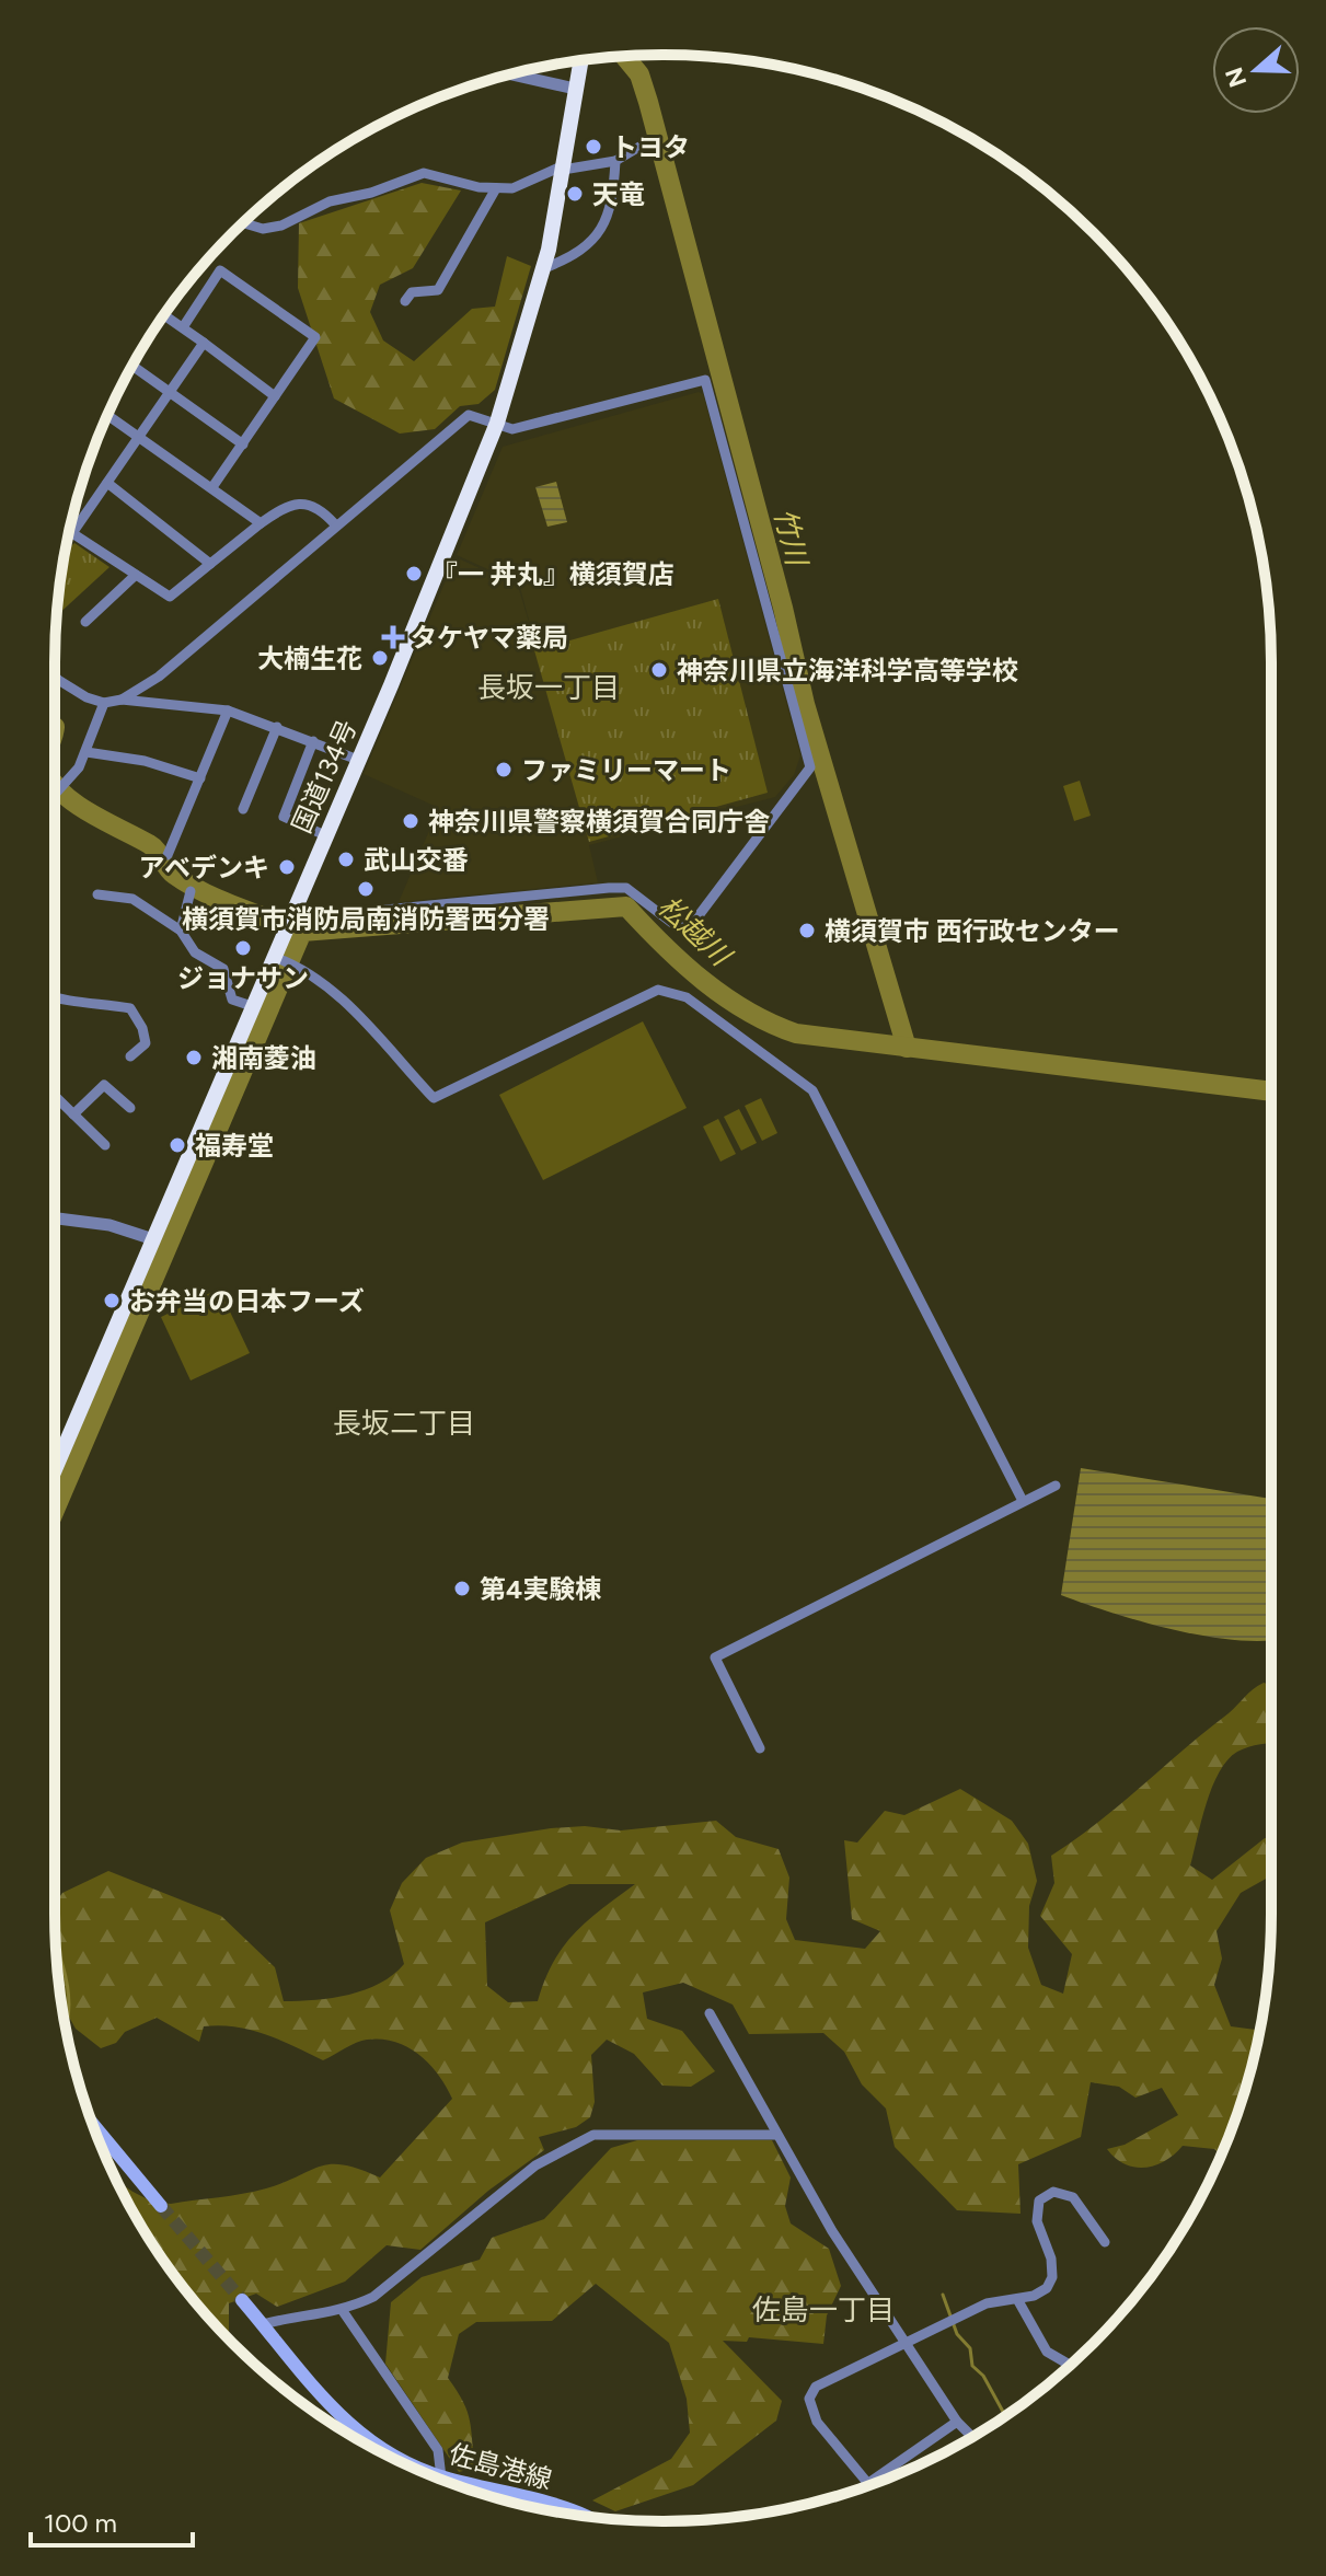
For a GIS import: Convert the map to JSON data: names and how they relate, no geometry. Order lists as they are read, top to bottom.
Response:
{
  "streets": {
    "highway": ["国道134号"],
    "main road": ["佐島港線"]
  },
  "districts": ["長坂一丁目", "長坂二丁目", "佐島一丁目"],
  "water": ["竹川", "松越川"],
  "places": {
    "other": [
      "トヨタ",
      "天竜",
      "『一 丼丸』横須賀店",
      "大楠生花",
      "神奈川県立海洋科学高等学校",
      "ファミリーマート",
      "神奈川県警察横須賀合同庁舎",
      "武山交番",
      "アベデンキ",
      "横須賀市消防局南消防署西分署",
      "横須賀市 西行政センター",
      "ジョナサン",
      "湘南菱油",
      "福寿堂",
      "お弁当の日本フーズ",
      "第4実験棟"
    ],
    "health": ["タケヤマ薬局"]
  },
  "scale_bar": "100 m",
  "north": "left"
}
